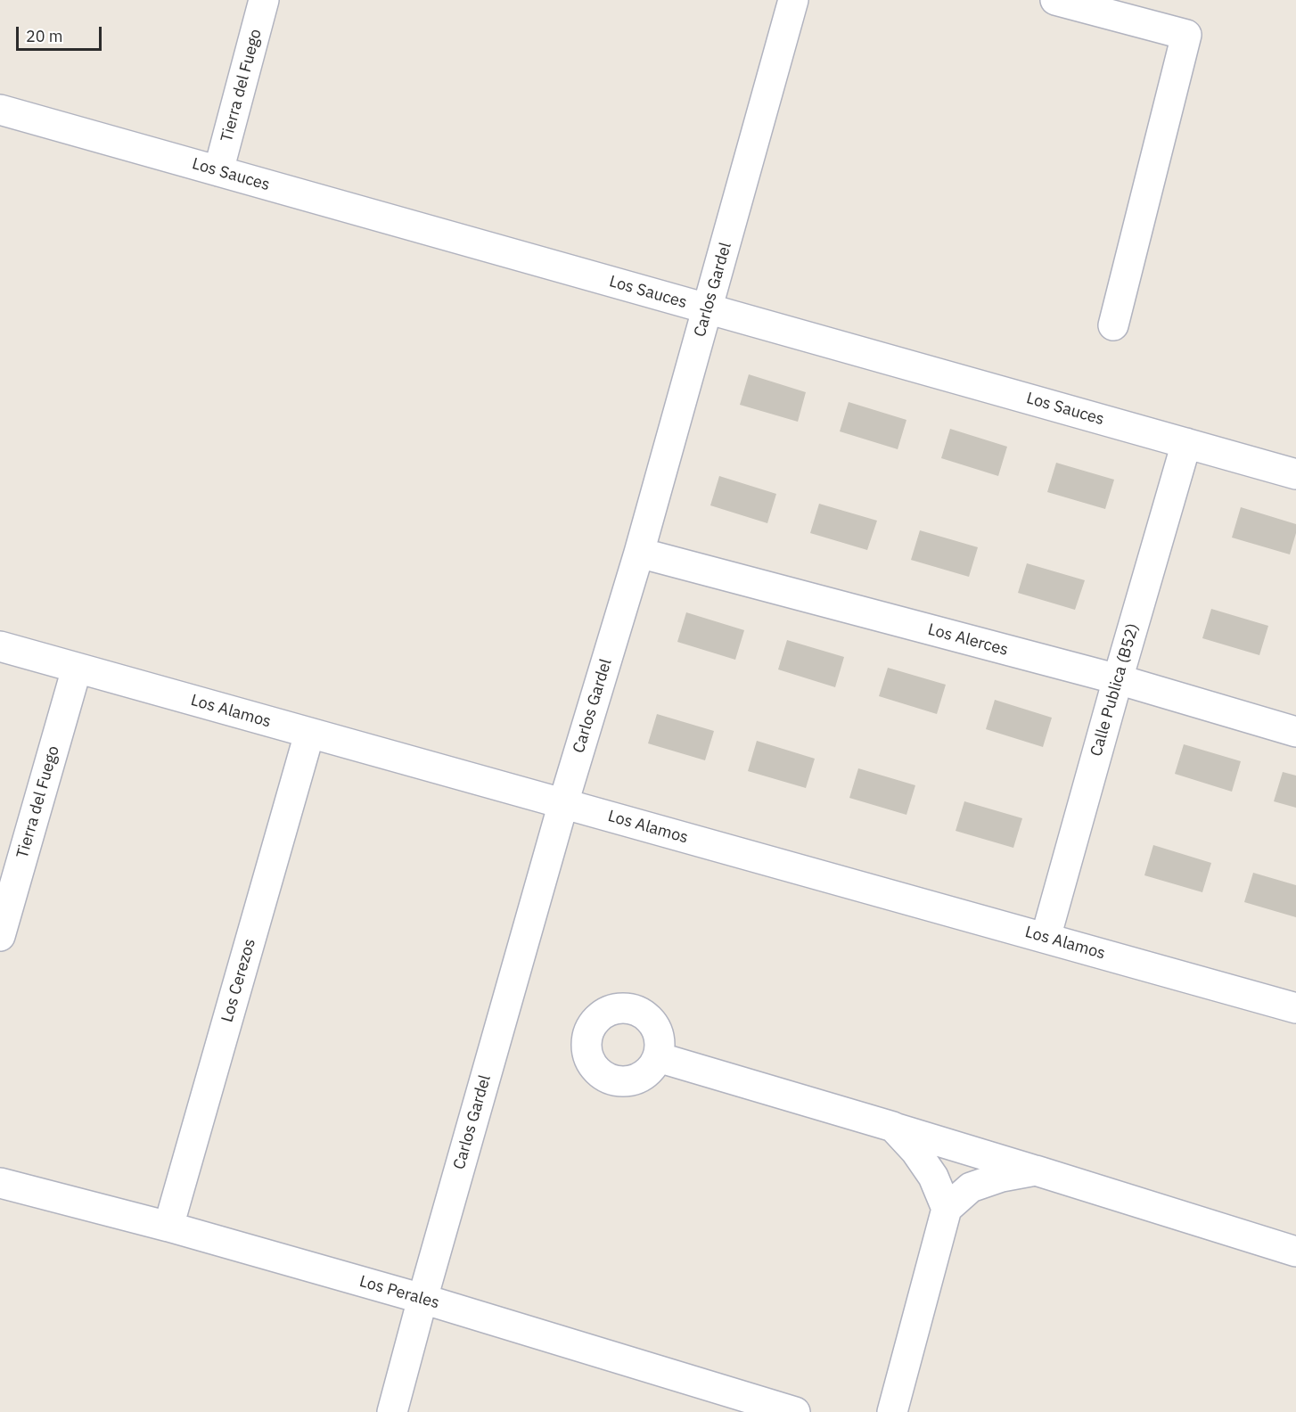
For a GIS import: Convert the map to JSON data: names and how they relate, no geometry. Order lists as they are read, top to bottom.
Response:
{
  "streets": {
    "street": [
      "Tierra del Fuego",
      "Los Sauces",
      "Carlos Gardel",
      "Los Alerces",
      "Calle Publica (B52)",
      "Los Alamos",
      "Los Cerezos",
      "Los Perales"
    ]
  },
  "crossings": [
    ["Tierra del Fuego", "Los Sauces"],
    ["Tierra del Fuego", "Los Alamos"],
    ["Los Sauces", "Carlos Gardel"],
    ["Los Sauces", "Calle Publica (B52)"],
    ["Carlos Gardel", "Los Alerces"],
    ["Carlos Gardel", "Los Alamos"],
    ["Carlos Gardel", "Los Perales"],
    ["Los Alerces", "Calle Publica (B52)"],
    ["Calle Publica (B52)", "Los Alamos"],
    ["Los Alamos", "Los Cerezos"],
    ["Los Cerezos", "Los Perales"]
  ],
  "scale_bar": "20 m"
}
